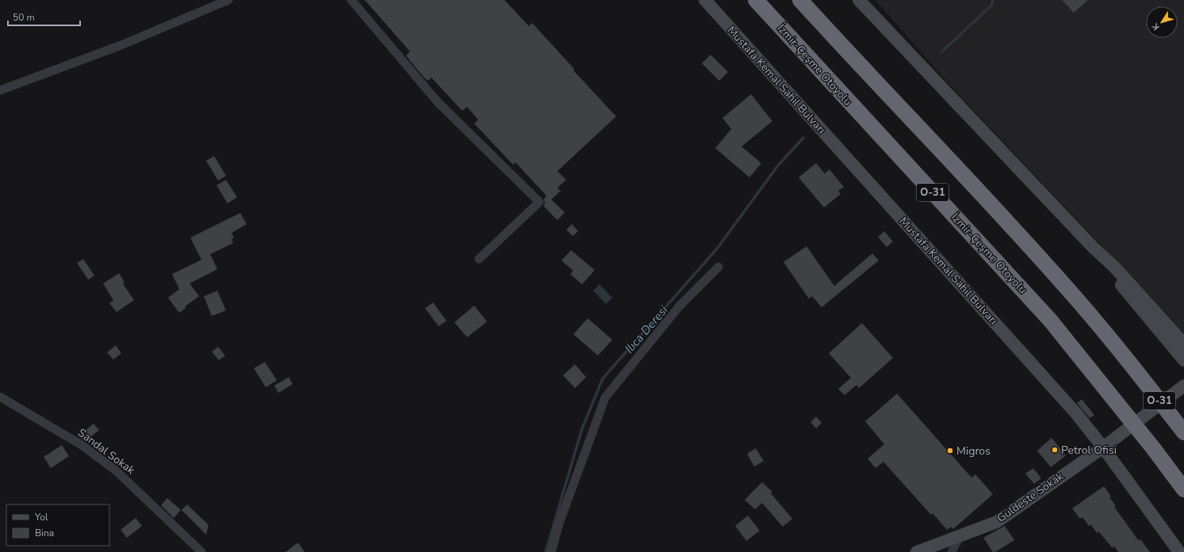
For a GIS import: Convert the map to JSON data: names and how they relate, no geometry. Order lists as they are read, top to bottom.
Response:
{
  "streets": {
    "highway": ["İzmir-Çeşme Otoyolu", "O-31"],
    "street": ["Mustafa Kemal Sahil Bulvarı", "Sandal Sokak", "Güldeste Sokak"]
  },
  "crossings": [
    ["Mustafa Kemal Sahil Bulvarı", "Güldeste Sokak"]
  ],
  "water": ["Ilıca Deresi"],
  "places": ["Petrol Ofisi", "Migros"],
  "legend": ["Yol", "Bina"],
  "scale_bar": "50 m",
  "north": "bottom left"
}
